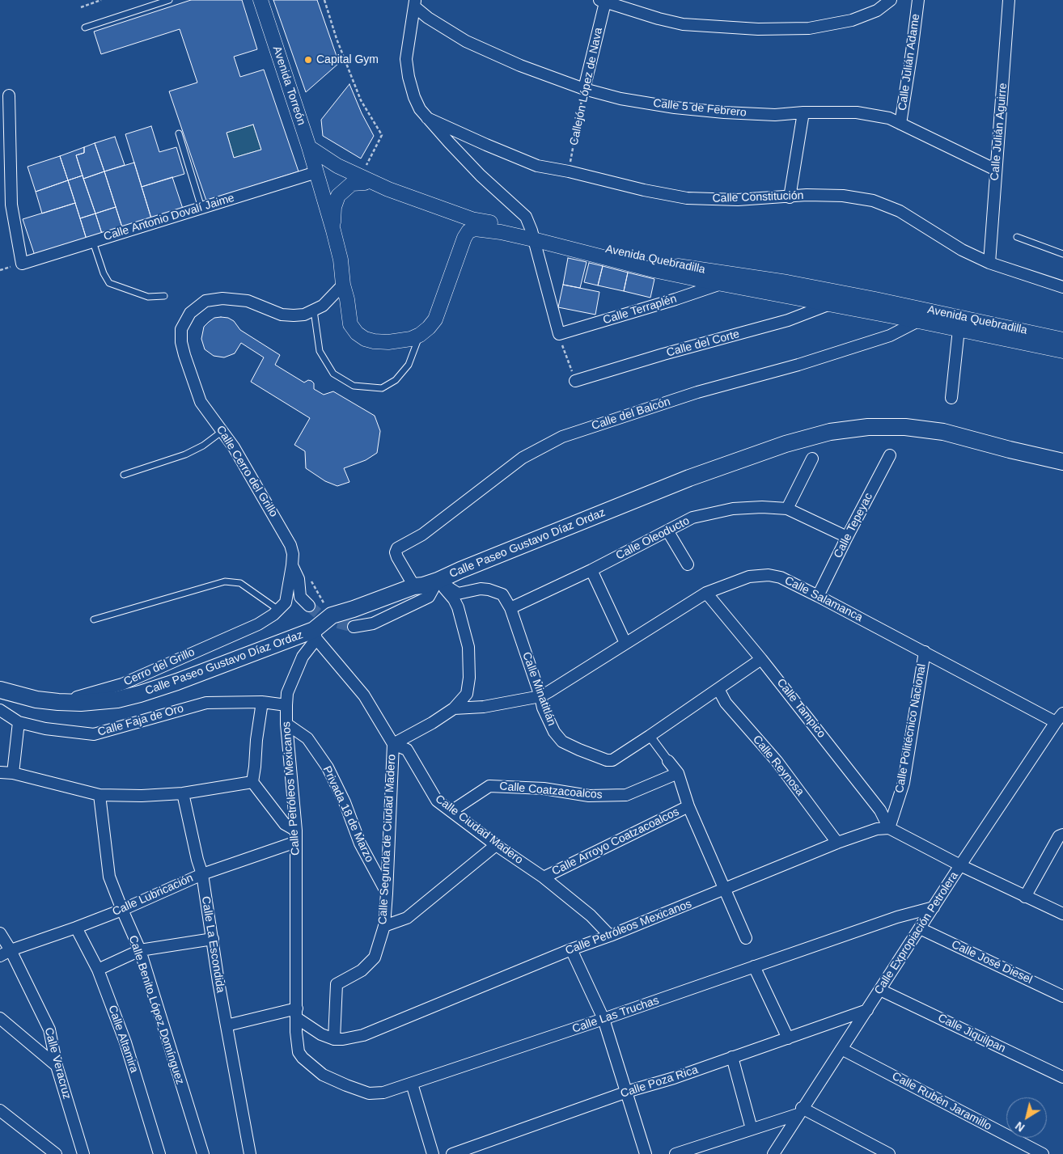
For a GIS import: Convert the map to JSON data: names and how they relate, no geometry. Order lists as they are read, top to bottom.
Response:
{
  "streets": {
    "main road": ["Calle Paseo Gustavo Díaz Ordaz"],
    "street": [
      "Calle Julián Adame",
      "Avenida Torreón",
      "Callejón López de Nava",
      "Calle 5 de Febrero",
      "Calle Julián Aguirre",
      "Calle Constitución",
      "Calle Antonio Dovalí Jaime",
      "Avenida Quebradilla",
      "Calle Terraplén",
      "Calle del Corte",
      "Calle del Balcón",
      "Calle Cerro del Grillo",
      "Calle Tepeyac",
      "Calle Oleoducto",
      "Calle Salamanca",
      "Cerro del Grillo",
      "Calle Minatitlán",
      "Calle Tampico",
      "Calle Faja de Oro",
      "Calle Politécnico Nacional",
      "Calle Reynosa",
      "Calle Petróleos Mexicanos",
      "Calle Coatzacoalcos",
      "Privada 18 de Marzo",
      "Calle Ciudad Madero",
      "Calle Segunda de Ciudad Madero",
      "Calle Arroyo Coatzacoalcos",
      "Calle Lubricación",
      "Calle Expropiación Petrolera",
      "Calle La Escondida",
      "Calle José Diesel",
      "Calle Benito López Domínguez",
      "Calle Las Truchas",
      "Calle Jiquilpan",
      "Calle Altamira",
      "Calle Veracruz",
      "Calle Poza Rica",
      "Calle Rubén Jaramillo"
    ]
  },
  "crossings": [
    ["Calle Julián Adame", "Calle 5 de Febrero"],
    ["Avenida Torreón", "Calle Antonio Dovalí Jaime"],
    ["Avenida Torreón", "Avenida Quebradilla"],
    ["Callejón López de Nava", "Calle 5 de Febrero"],
    ["Callejón López de Nava", "Calle Constitución"],
    ["Calle 5 de Febrero", "Calle Julián Aguirre"],
    ["Calle Julián Aguirre", "Calle Constitución"],
    ["Avenida Quebradilla", "Calle Terraplén"],
    ["Avenida Quebradilla", "Calle del Corte"],
    ["Avenida Quebradilla", "Calle del Balcón"],
    ["Calle del Balcón", "Calle Paseo Gustavo Díaz Ordaz"],
    ["Calle Cerro del Grillo", "Cerro del Grillo"],
    ["Calle Tepeyac", "Calle Oleoducto"],
    ["Calle Tepeyac", "Calle Salamanca"],
    ["Calle Oleoducto", "Calle Minatitlán"],
    ["Calle Paseo Gustavo Díaz Ordaz", "Cerro del Grillo"],
    ["Calle Paseo Gustavo Díaz Ordaz", "Calle Minatitlán"],
    ["Calle Paseo Gustavo Díaz Ordaz", "Calle Petróleos Mexicanos"],
    ["Calle Paseo Gustavo Díaz Ordaz", "Calle Ciudad Madero"],
    ["Calle Salamanca", "Calle Minatitlán"],
    ["Calle Salamanca", "Calle Tampico"],
    ["Calle Salamanca", "Calle Politécnico Nacional"],
    ["Calle Salamanca", "Calle Expropiación Petrolera"],
    ["Calle Minatitlán", "Calle Tampico"],
    ["Calle Minatitlán", "Calle Reynosa"],
    ["Calle Tampico", "Calle Politécnico Nacional"],
    ["Calle Tampico", "Calle Petróleos Mexicanos"],
    ["Calle Faja de Oro", "Calle Petróleos Mexicanos"],
    ["Calle Politécnico Nacional", "Calle Petróleos Mexicanos"],
    ["Calle Reynosa", "Calle Petróleos Mexicanos"],
    ["Calle Petróleos Mexicanos", "Privada 18 de Marzo"],
    ["Calle Petróleos Mexicanos", "Calle Ciudad Madero"],
    ["Calle Petróleos Mexicanos", "Calle Segunda de Ciudad Madero"],
    ["Calle Petróleos Mexicanos", "Calle Lubricación"],
    ["Calle Petróleos Mexicanos", "Calle Las Truchas"],
    ["Calle Coatzacoalcos", "Calle Ciudad Madero"],
    ["Privada 18 de Marzo", "Calle Segunda de Ciudad Madero"],
    ["Calle Ciudad Madero", "Calle Segunda de Ciudad Madero"],
    ["Calle Ciudad Madero", "Calle Arroyo Coatzacoalcos"],
    ["Calle Lubricación", "Calle La Escondida"],
    ["Calle Lubricación", "Calle Benito López Domínguez"],
    ["Calle Lubricación", "Calle Altamira"],
    ["Calle Lubricación", "Calle Veracruz"],
    ["Calle Expropiación Petrolera", "Calle José Diesel"],
    ["Calle Expropiación Petrolera", "Calle Las Truchas"],
    ["Calle Expropiación Petrolera", "Calle Jiquilpan"],
    ["Calle Expropiación Petrolera", "Calle Poza Rica"],
    ["Calle Expropiación Petrolera", "Calle Rubén Jaramillo"]
  ],
  "places": ["Capital Gym"],
  "north": "bottom left"
}
